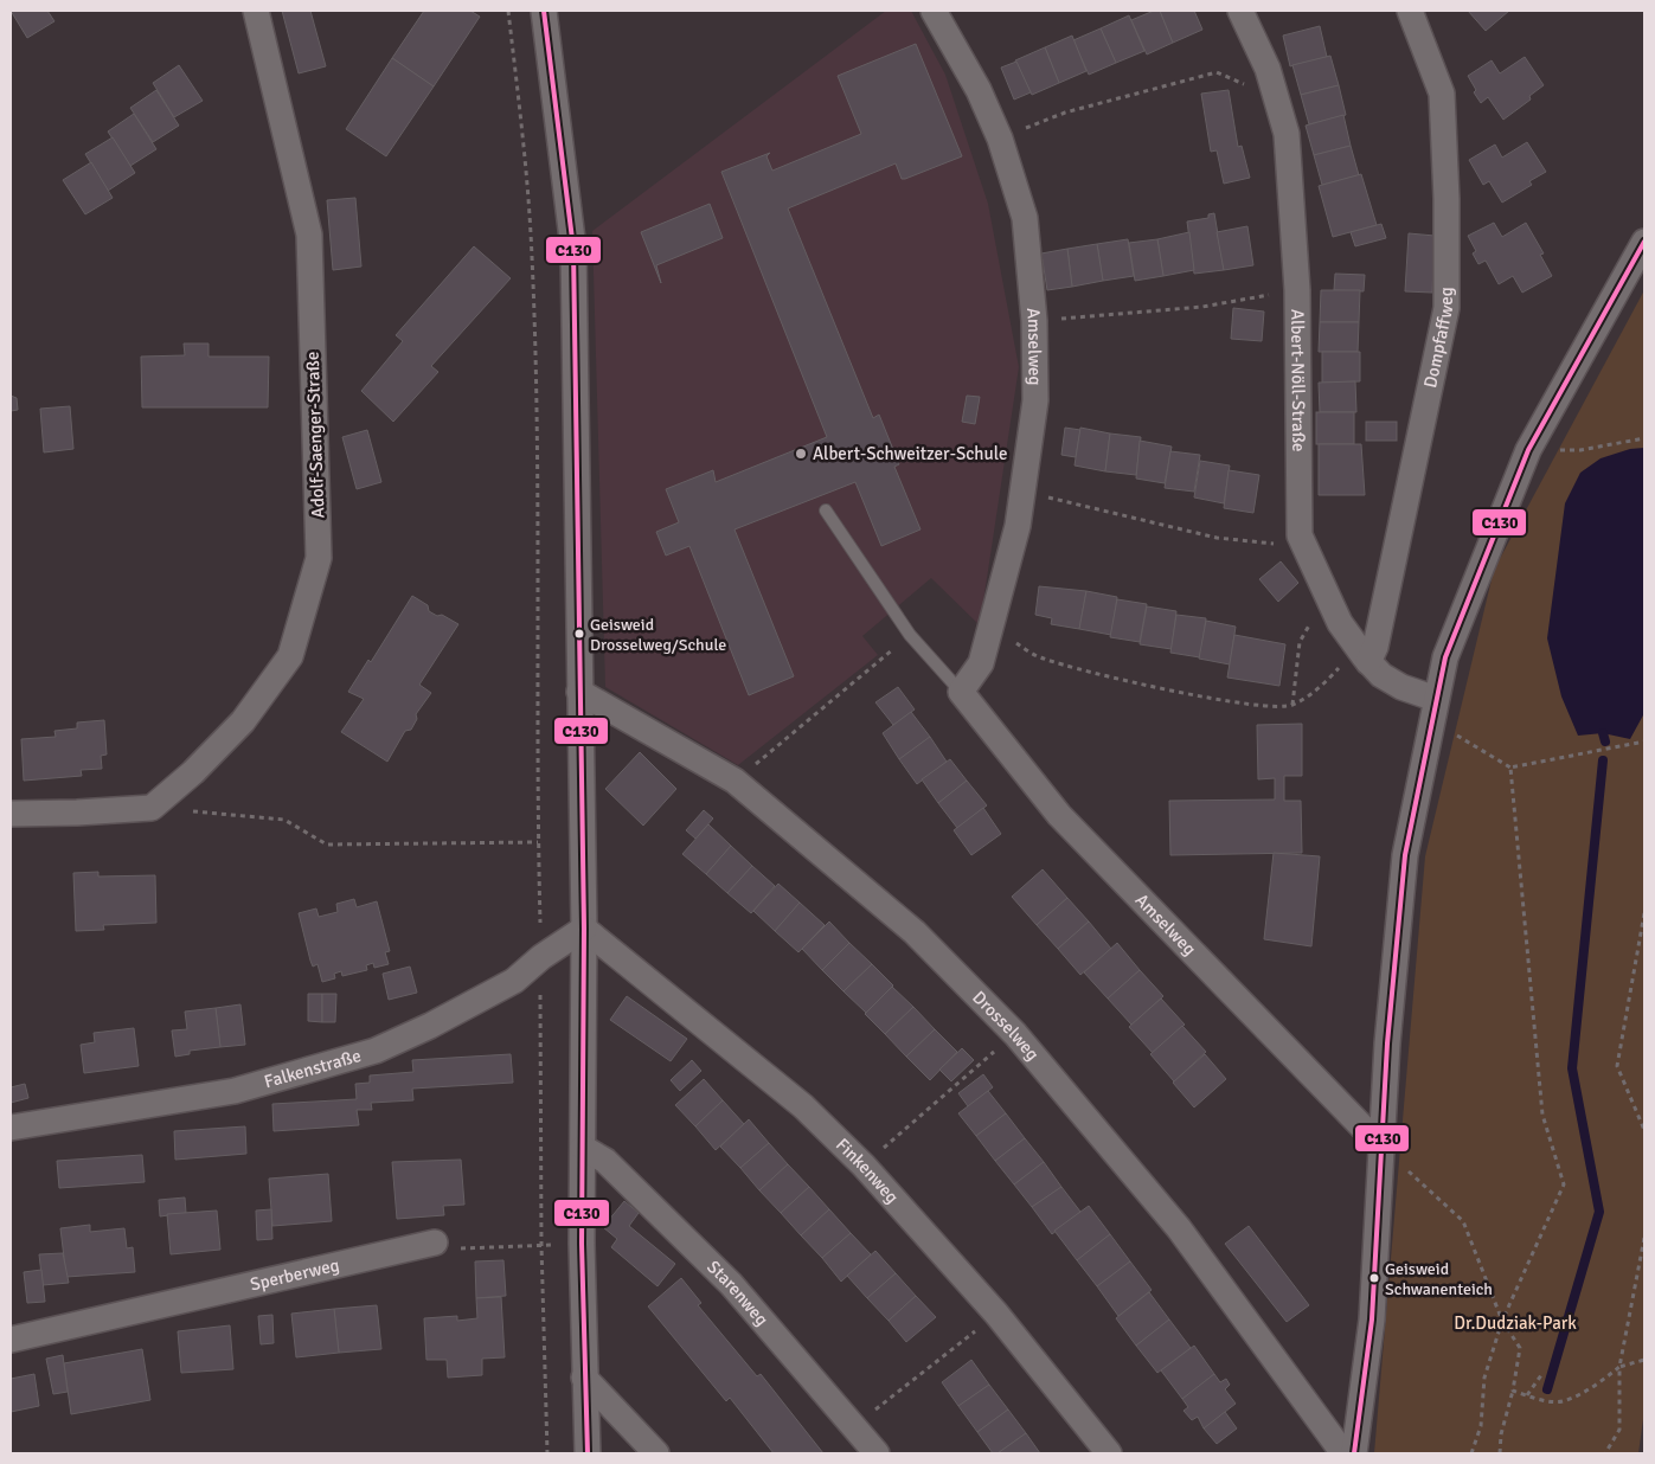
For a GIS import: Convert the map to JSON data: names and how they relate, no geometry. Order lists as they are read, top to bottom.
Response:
{
  "streets": {
    "street": [
      "Dompfaffweg",
      "Amselweg",
      "Albert-Nöll-Straße",
      "Adolf-Saenger-Straße",
      "Drosselweg",
      "Falkenstraße",
      "Finkenweg",
      "Sperberweg",
      "Starenweg"
    ]
  },
  "crossings": [
    ["Dompfaffweg", "Albert-Nöll-Straße"],
    ["Falkenstraße", "Finkenweg"]
  ],
  "parks": ["Dr.Dudziak-Park"],
  "places": ["Albert-Schweitzer-Schule", "Geisweid Drosselweg/Schule", "Geisweid Schwanenteich"],
  "lines": ["transit line C130"]
}
